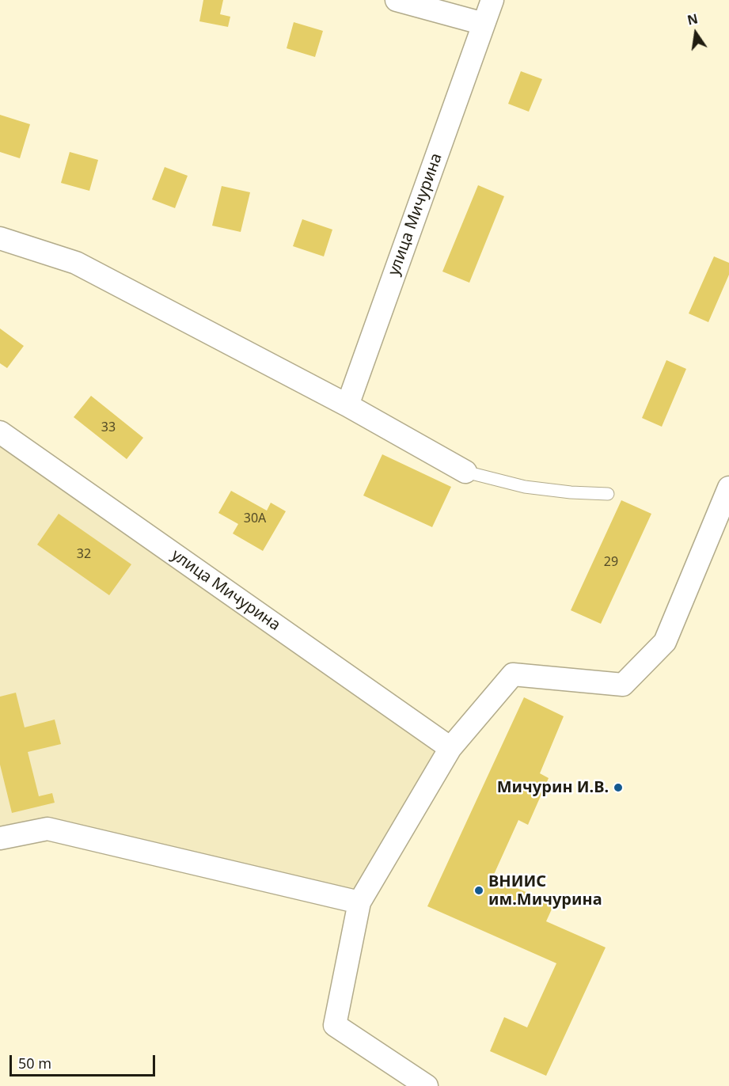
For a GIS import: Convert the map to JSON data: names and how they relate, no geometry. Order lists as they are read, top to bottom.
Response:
{
  "streets": {
    "street": ["улица Мичурина"]
  },
  "places": ["Мичурин И.В.", "ВНИИС им.Мичурина"],
  "house_numbers": [
    "33",
    "30А",
    "32",
    "29"
  ],
  "scale_bar": "50 m",
  "north": "top"
}
